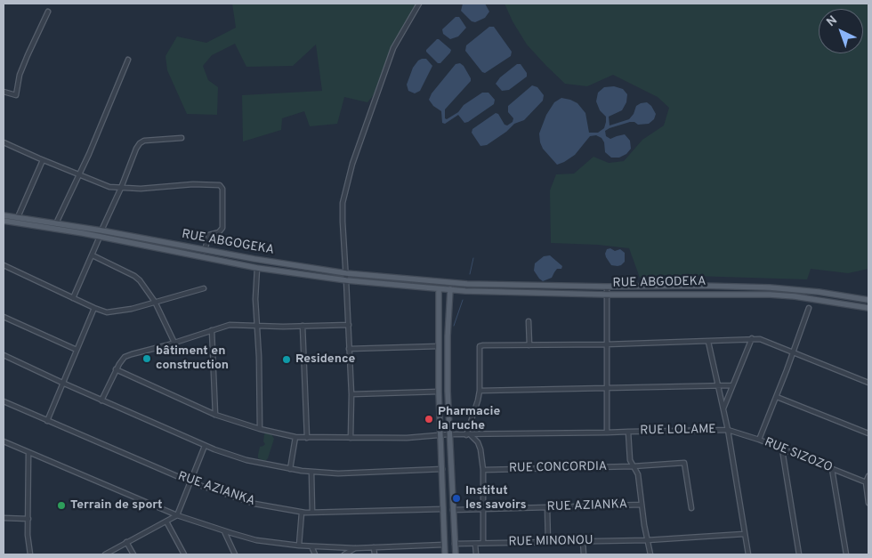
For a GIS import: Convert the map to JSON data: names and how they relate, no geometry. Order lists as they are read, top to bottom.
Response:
{
  "streets": {
    "main road": ["RUE ABGOGEKA", "RUE ABGODEKA"],
    "street": [
      "RUE LOLAME",
      "RUE SIZOZO",
      "RUE CONCORDIA",
      "RUE AZIANKA",
      "RUE MINONOU"
    ]
  },
  "crossings": [
    ["RUE ABGOGEKA", "RUE ABGODEKA"],
    ["RUE LOLAME", "RUE SIZOZO"]
  ],
  "places": [
    "bâtiment en construction",
    "Residence",
    "Pharmacie la ruche",
    "Institut les savoirs",
    "Terrain de sport"
  ],
  "north": "top left"
}
